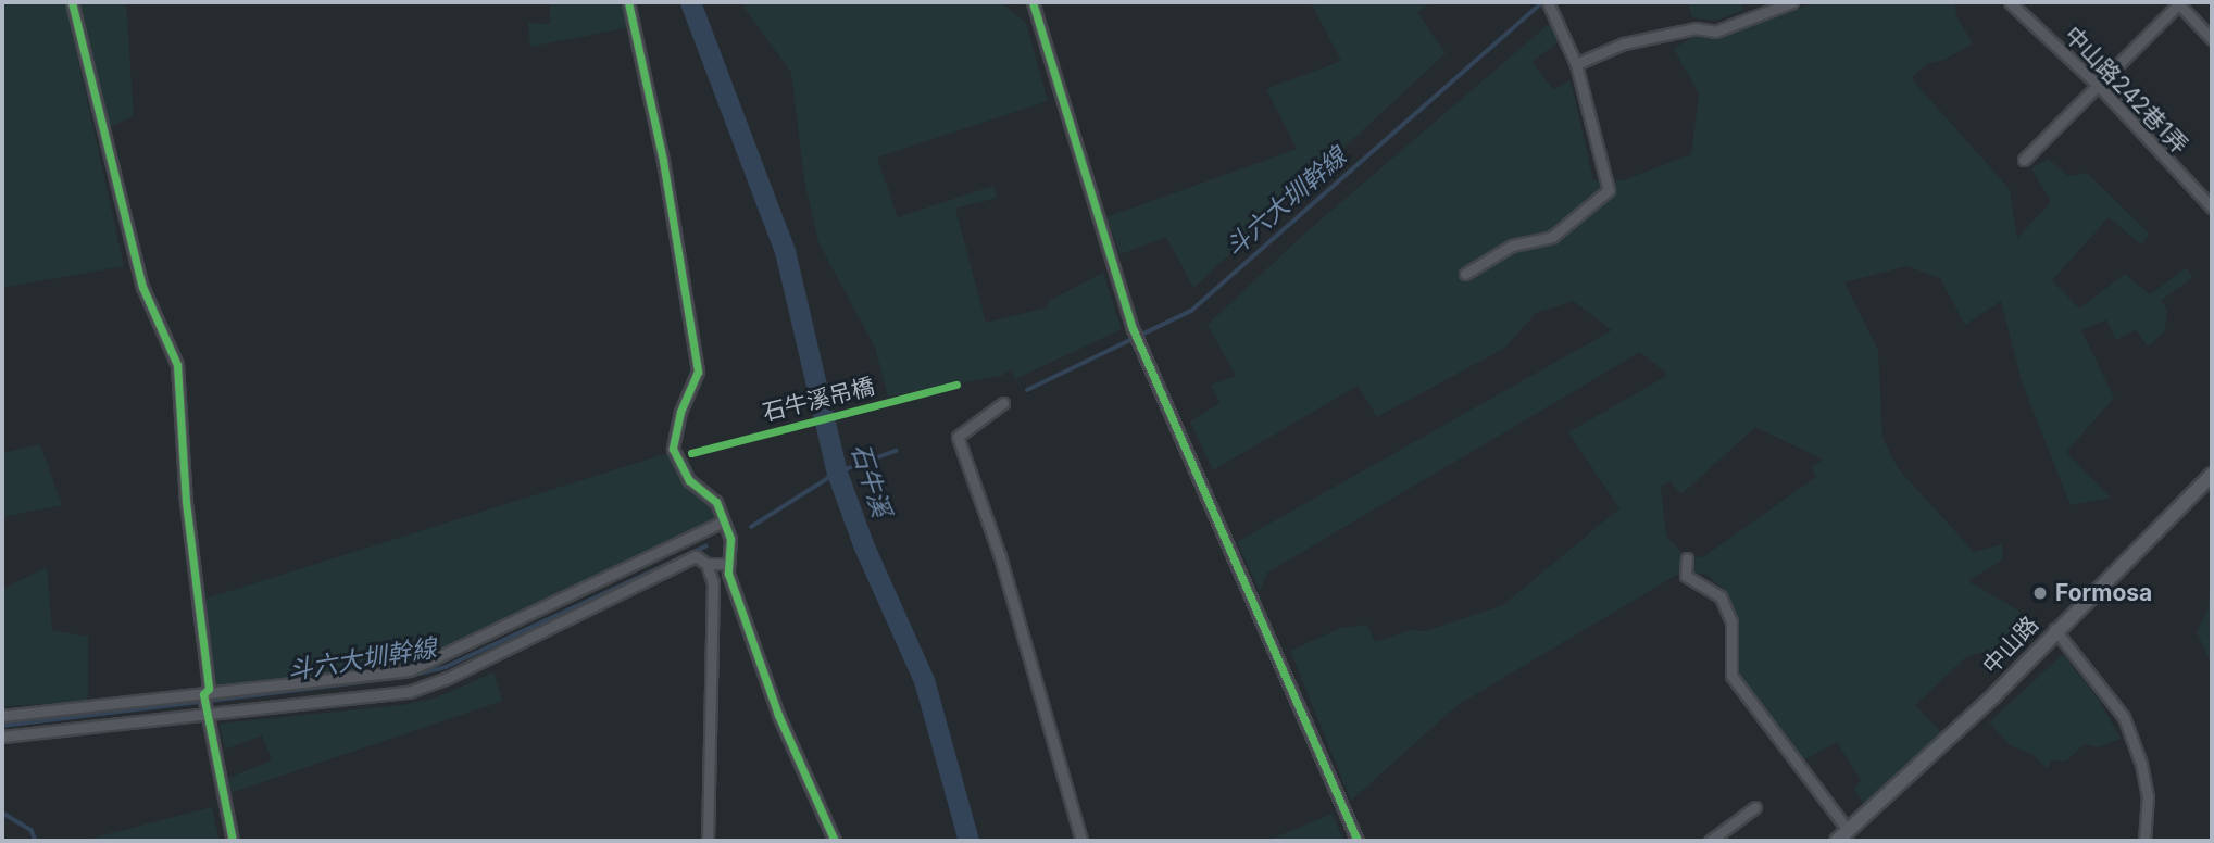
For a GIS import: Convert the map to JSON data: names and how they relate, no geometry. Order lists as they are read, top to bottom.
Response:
{
  "streets": {
    "main road": ["中山路"],
    "street": ["中山路242巷1弄"],
    "cycle path": ["石牛溪吊橋"]
  },
  "water": ["斗六大圳幹線", "石牛溪"],
  "places": ["Formosa"]
}
